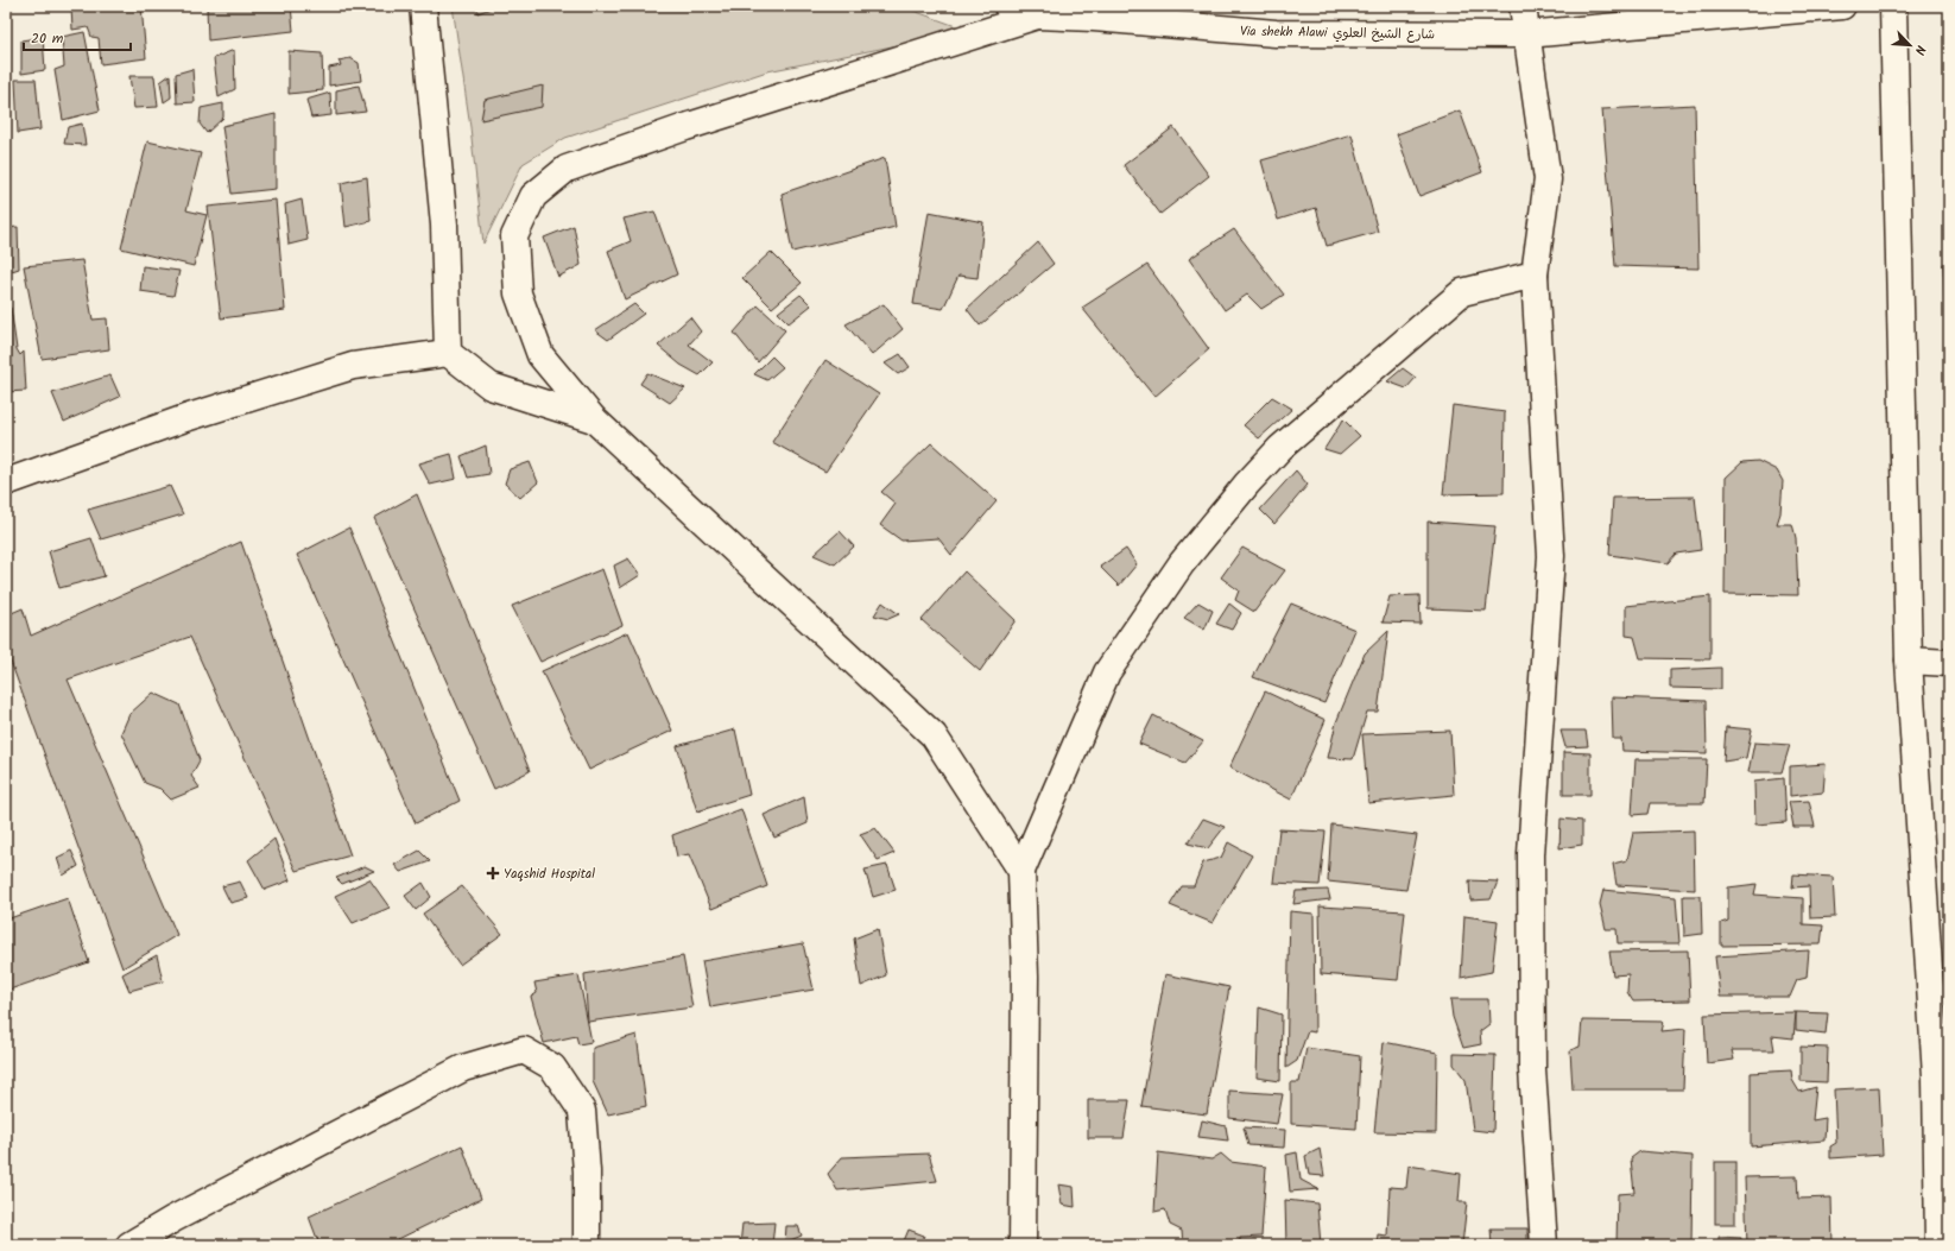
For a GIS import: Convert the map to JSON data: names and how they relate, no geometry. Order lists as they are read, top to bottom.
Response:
{
  "streets": {
    "street": ["Via shekh Alawi شارع الشيخ العلوي"]
  },
  "places": {
    "health": ["Yaqshid Hospital"]
  },
  "scale_bar": "20 m",
  "north": "bottom right"
}
